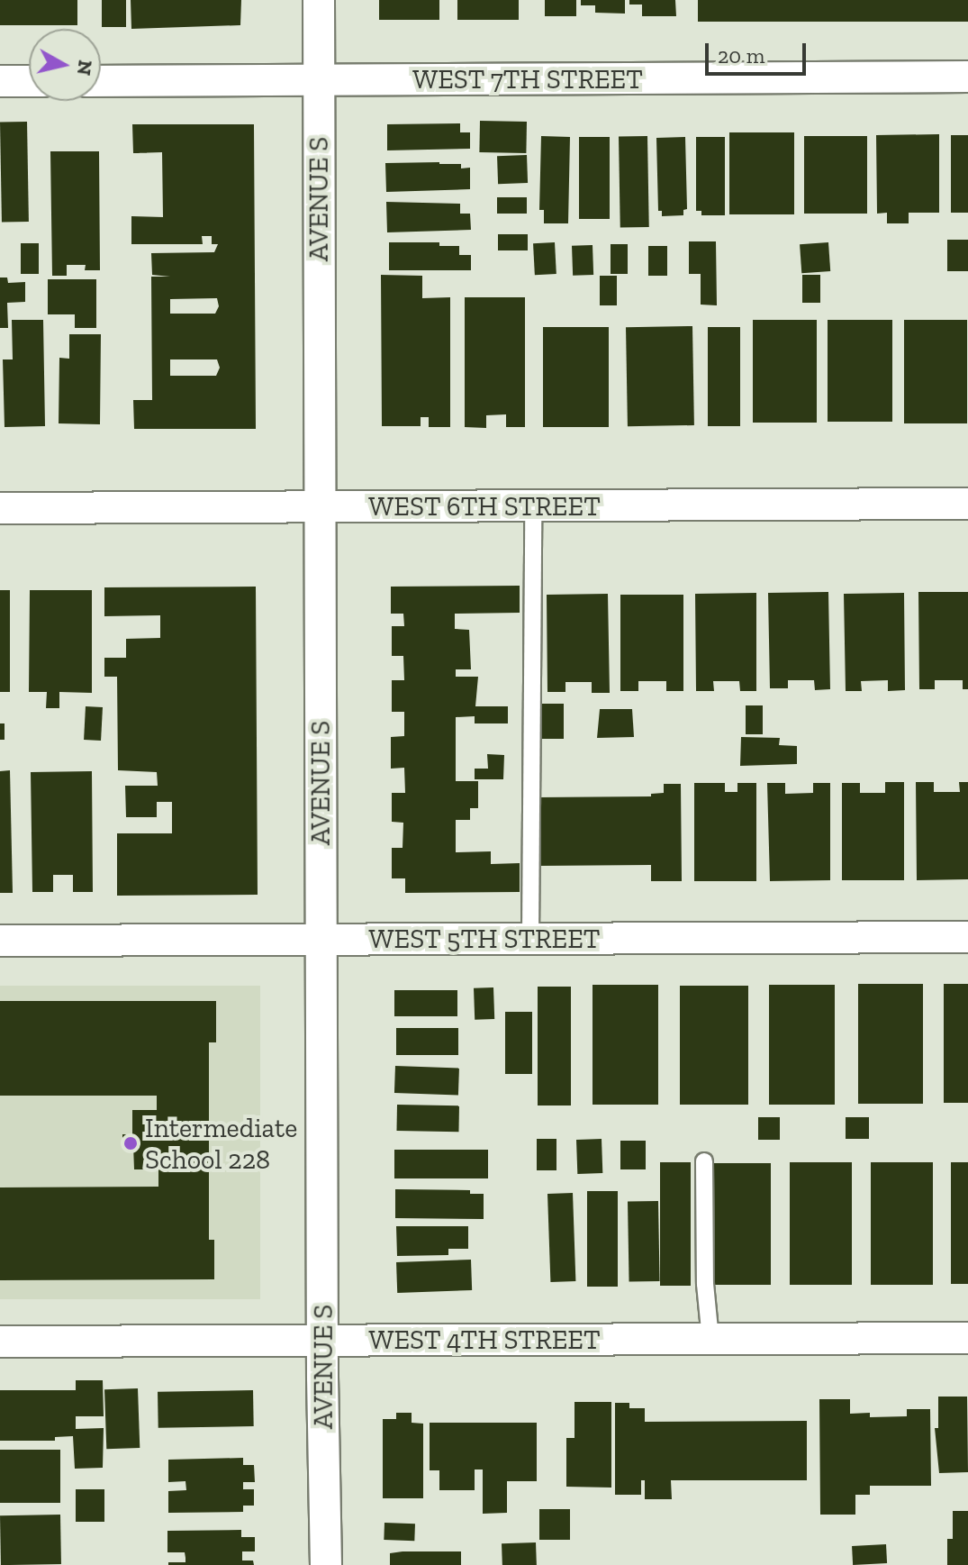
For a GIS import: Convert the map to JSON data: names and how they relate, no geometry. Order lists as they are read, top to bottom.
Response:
{
  "streets": {
    "street": [
      "WEST 7TH STREET",
      "AVENUE S",
      "WEST 6TH STREET",
      "WEST 5TH STREET",
      "WEST 4TH STREET"
    ]
  },
  "crossings": [
    ["WEST 7TH STREET", "AVENUE S"],
    ["AVENUE S", "WEST 6TH STREET"],
    ["AVENUE S", "WEST 5TH STREET"],
    ["AVENUE S", "WEST 4TH STREET"]
  ],
  "places": ["Intermediate School 228"],
  "scale_bar": "20 m",
  "north": "right"
}
